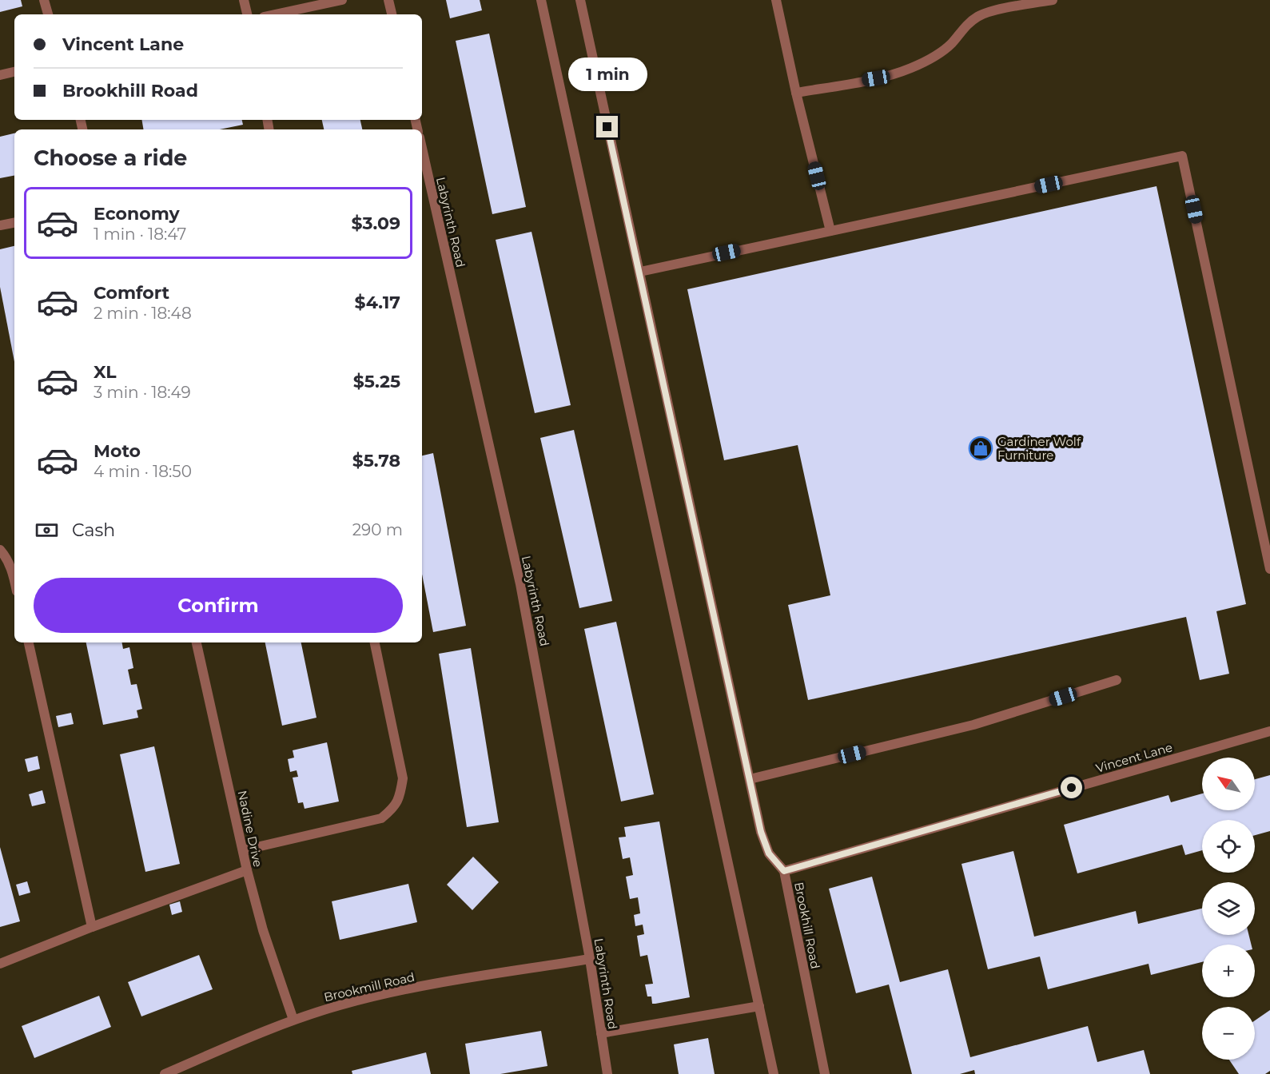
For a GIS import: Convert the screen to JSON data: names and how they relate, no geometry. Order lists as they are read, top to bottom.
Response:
{
  "streets": {
    "street": [
      "Labyrinth Road",
      "Vincent Lane",
      "Nadine Drive",
      "Brookhill Road",
      "Brookmill Road"
    ]
  },
  "crossings": [
    ["Labyrinth Road", "Brookmill Road"],
    ["Vincent Lane", "Brookhill Road"],
    ["Nadine Drive", "Brookmill Road"]
  ],
  "places": {
    "shop": ["Gardiner Wolf Furniture"]
  },
  "north": "top left",
  "page": {
    "banner": ["Vincent Lane", "Brookhill Road"],
    "bubble": "1 min",
    "heading": "Choose a ride",
    "list": [
      {
        "name": "Economy",
        "note": "1 min · 18:47",
        "value": "$3.09"
      },
      {
        "name": "Comfort",
        "note": "2 min · 18:48",
        "value": "$4.17"
      },
      {
        "name": "XL",
        "note": "3 min · 18:49",
        "value": "$5.25"
      },
      {
        "name": "Moto",
        "note": "4 min · 18:50",
        "value": "$5.78"
      }
    ],
    "pay": ["Cash", "290 m"],
    "buttons": "Confirm",
    "map_buttons": ["+", "−"]
  }
}
